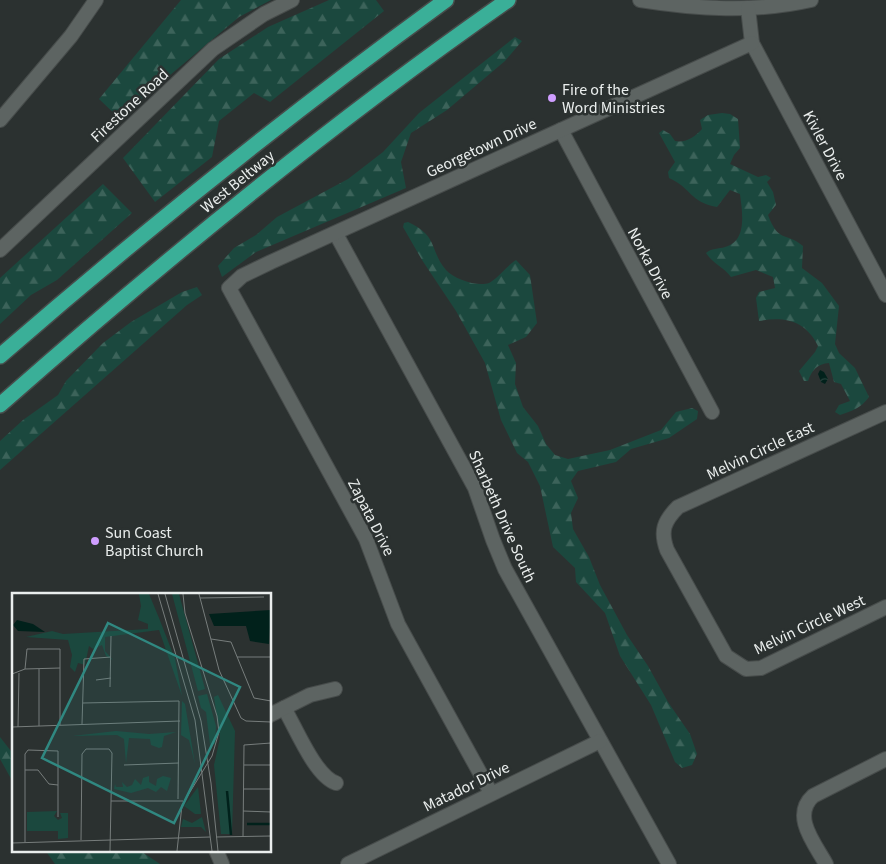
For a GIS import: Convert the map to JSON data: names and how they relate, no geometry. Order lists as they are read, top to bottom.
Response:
{
  "streets": {
    "highway": ["West Beltway"],
    "street": [
      "Firestone Road",
      "Kivler Drive",
      "Georgetown Drive",
      "Norka Drive",
      "Melvin Circle East",
      "Sharbeth Drive South",
      "Zapata Drive",
      "Melvin Circle West",
      "Matador Drive"
    ]
  },
  "crossings": [
    ["Kivler Drive", "Georgetown Drive"],
    ["Georgetown Drive", "Norka Drive"],
    ["Georgetown Drive", "Sharbeth Drive South"],
    ["Georgetown Drive", "Zapata Drive"],
    ["Melvin Circle East", "Melvin Circle West"],
    ["Sharbeth Drive South", "Matador Drive"],
    ["Zapata Drive", "Matador Drive"]
  ],
  "places": ["Fire of the Word Ministries", "Sun Coast Baptist Church"]
}
